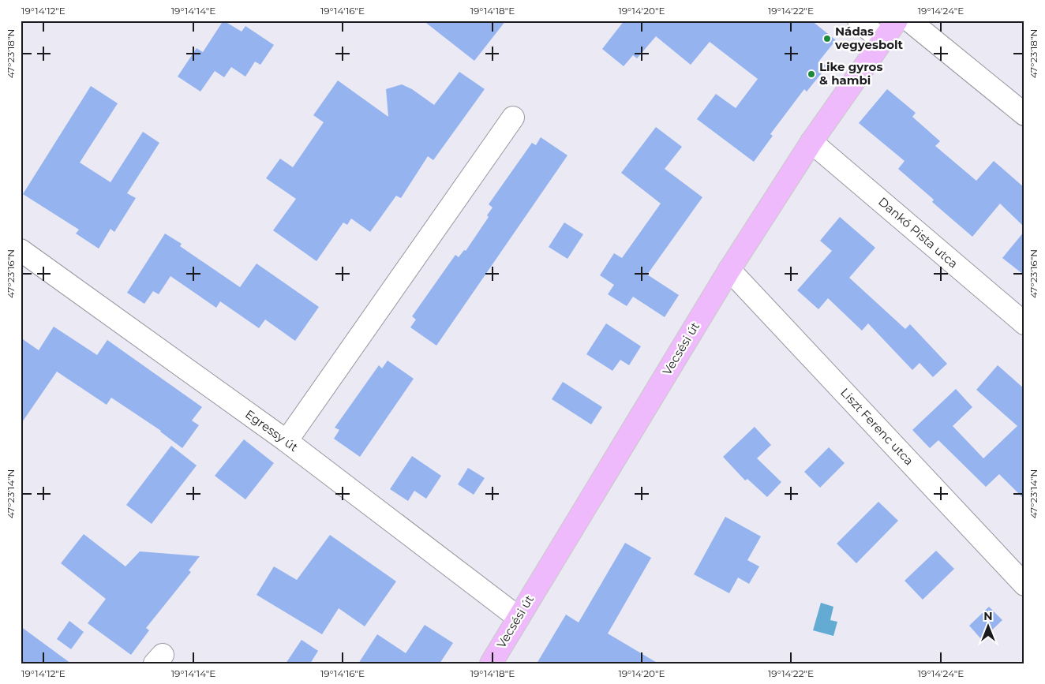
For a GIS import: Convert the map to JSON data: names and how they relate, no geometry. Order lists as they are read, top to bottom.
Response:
{
  "streets": {
    "main road": ["Vecsési út"],
    "street": ["Dankó Pista utca", "Liszt Ferenc utca", "Egressy út"]
  },
  "crossings": [
    ["Dankó Pista utca", "Vecsési út"],
    ["Vecsési út", "Liszt Ferenc utca"],
    ["Vecsési út", "Egressy út"]
  ],
  "places": ["Nádas vegyesbolt", "Like gyros & hambi"],
  "north": "top",
  "coordinates": [
    "19°14'12\"E",
    "19°14'14\"E",
    "19°14'16\"E",
    "19°14'18\"E",
    "19°14'20\"E",
    "19°14'22\"E",
    "19°14'24\"E",
    "47°23'18\"N",
    "47°23'16\"N",
    "47°23'14\"N"
  ]
}
